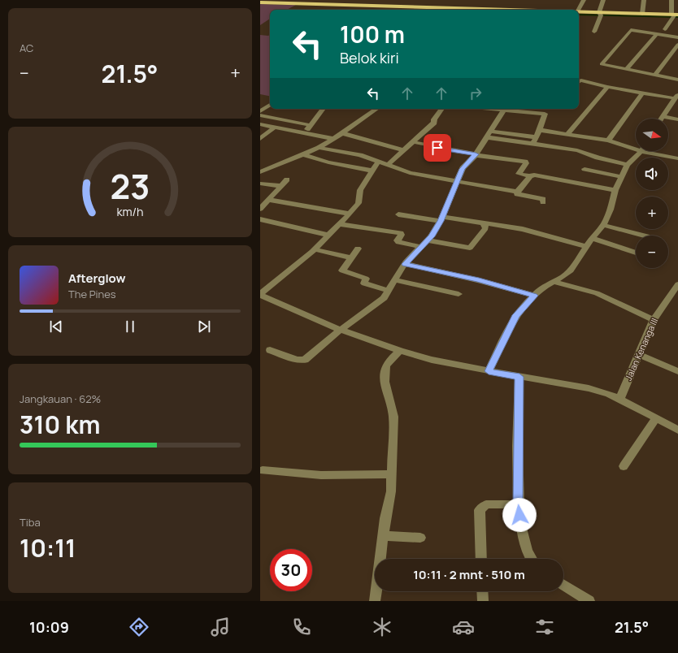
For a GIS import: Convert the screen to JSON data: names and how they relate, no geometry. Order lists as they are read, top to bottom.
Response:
{
  "streets": {
    "street": ["Jalan Kenanga III"]
  },
  "north": "right",
  "page": {
    "tile": [
      "AC",
      ["Jangkauan · 62%", "310 km"],
      ["Tiba", "10:11"]
    ],
    "turn": ["100 m", "Belok kiri"],
    "heat": ["−", "21.5°", "+"],
    "map_buttons": ["+", "−"],
    "song": ["Afterglow", "The Pines"],
    "limit": "30",
    "trip": "10:11 · 2 mnt · 510 m",
    "tabs": ["10:09", "21.5°"],
    "gauge": ["23", "km/h"]
  }
}
